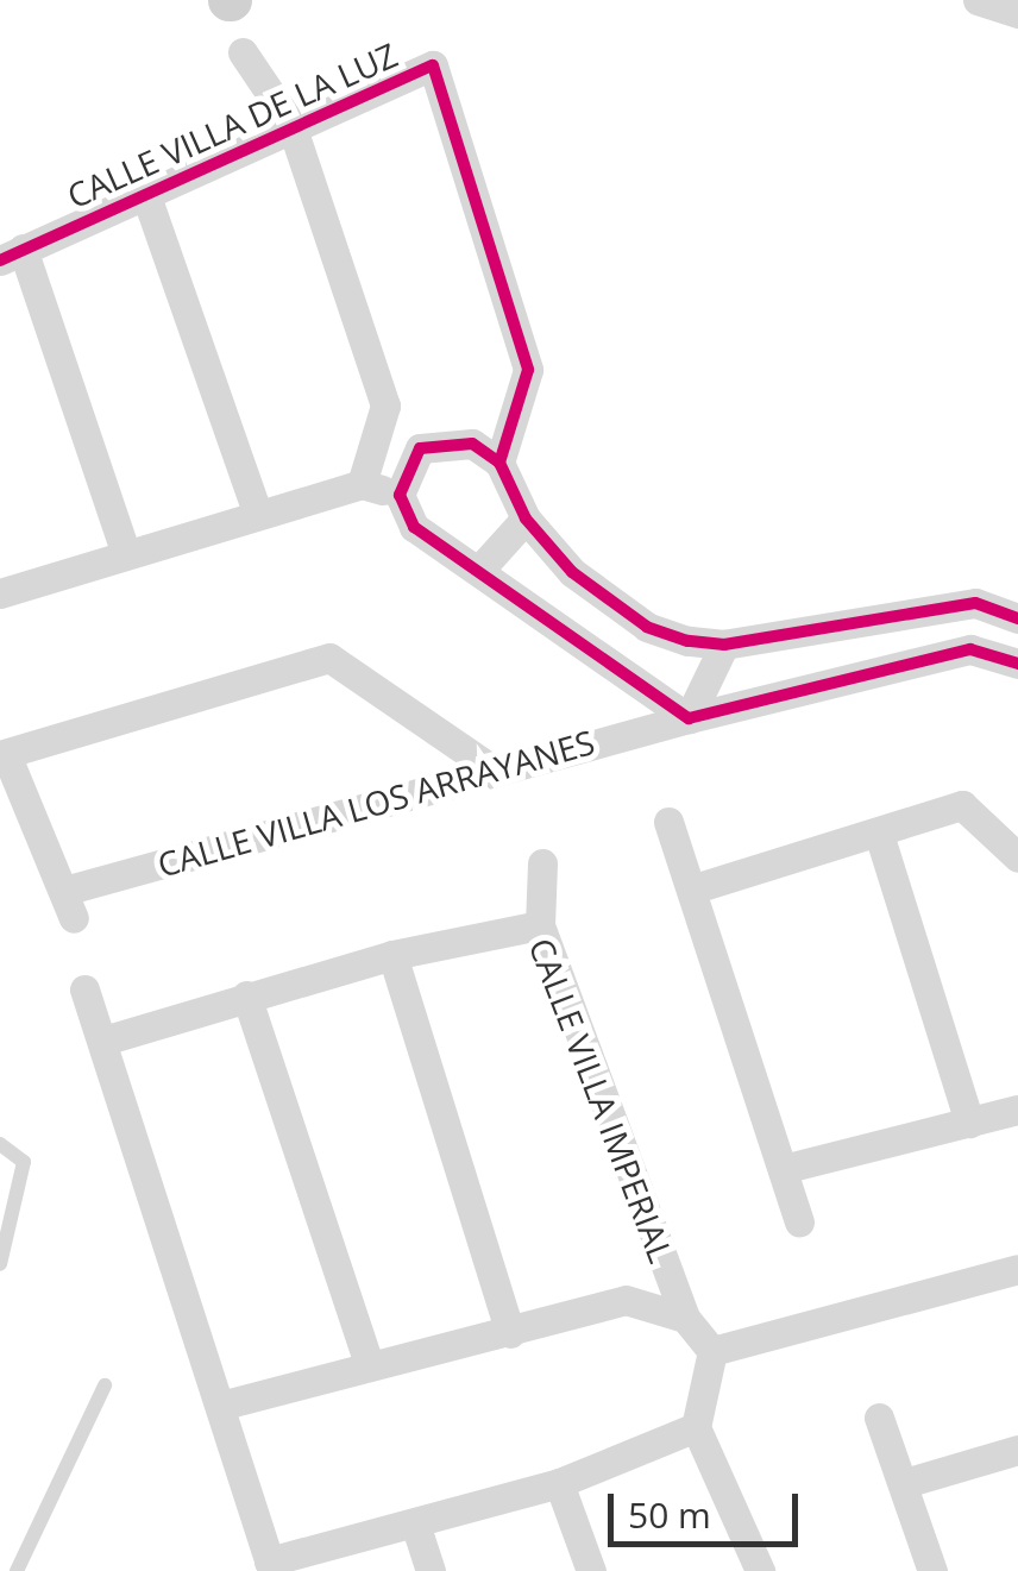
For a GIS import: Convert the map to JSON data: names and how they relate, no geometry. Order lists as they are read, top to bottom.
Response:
{
  "streets": {
    "street": ["CALLE VILLA DE LA LUZ", "CALLE VILLA LOS ARRAYANES", "CALLE VILLA IMPERIAL"]
  },
  "scale_bar": "50 m"
}
